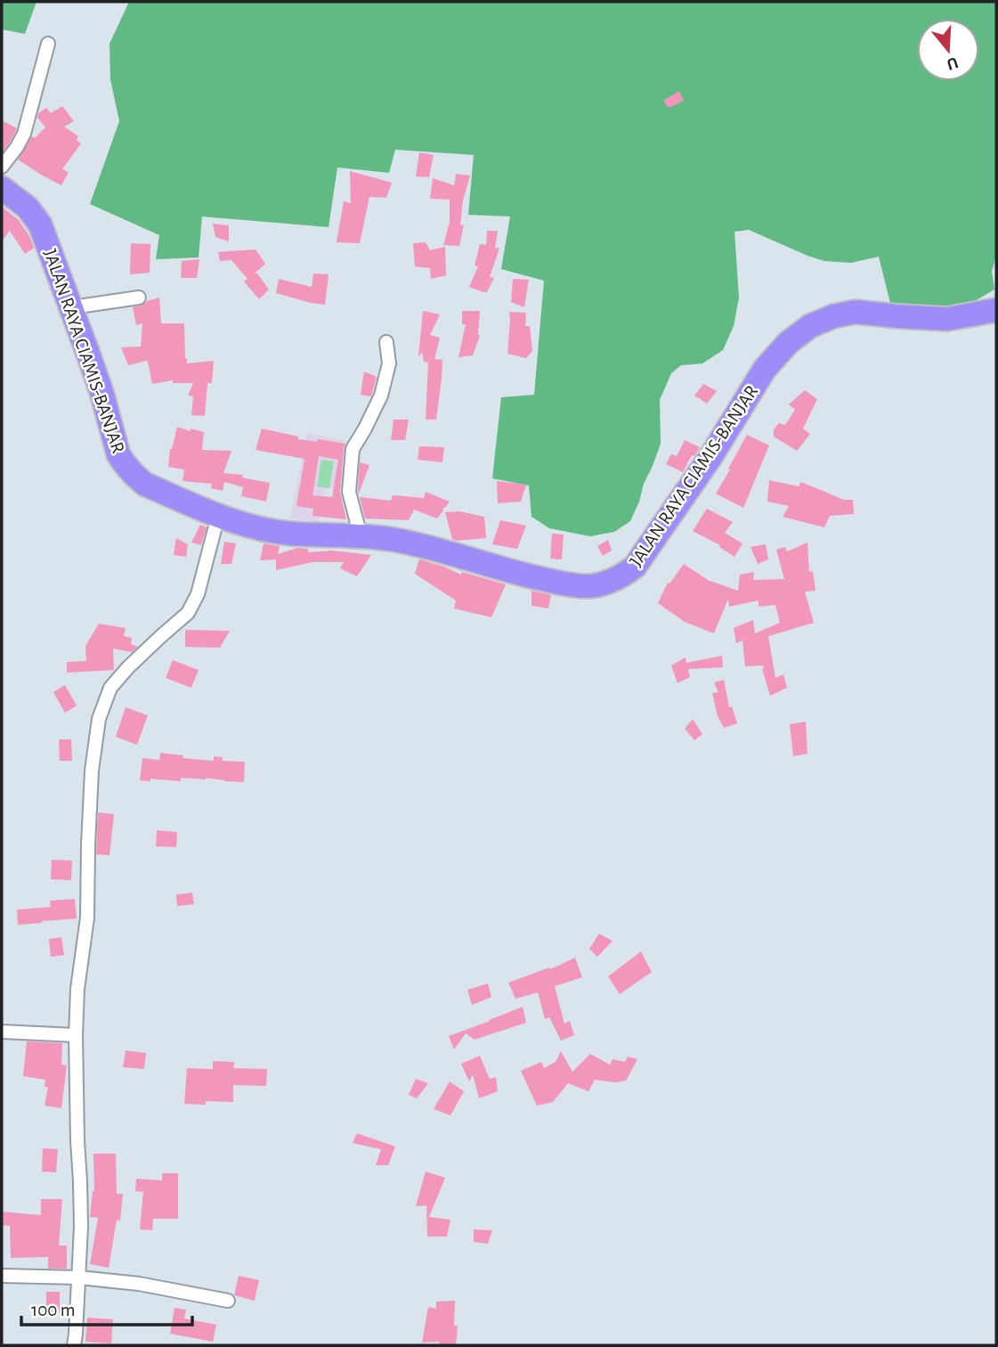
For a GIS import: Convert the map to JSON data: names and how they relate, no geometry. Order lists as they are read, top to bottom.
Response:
{
  "streets": {
    "highway": ["JALAN RAYA CIAMIS-BANJAR"]
  },
  "scale_bar": "100 m",
  "north": "bottom"
}
